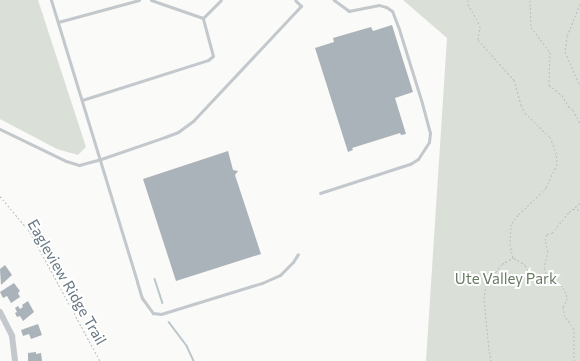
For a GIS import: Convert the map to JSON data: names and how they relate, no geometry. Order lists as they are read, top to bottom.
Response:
{
  "streets": {
    "path": ["Eagleview Ridge Trail"]
  },
  "parks": ["Ute Valley Park"]
}
